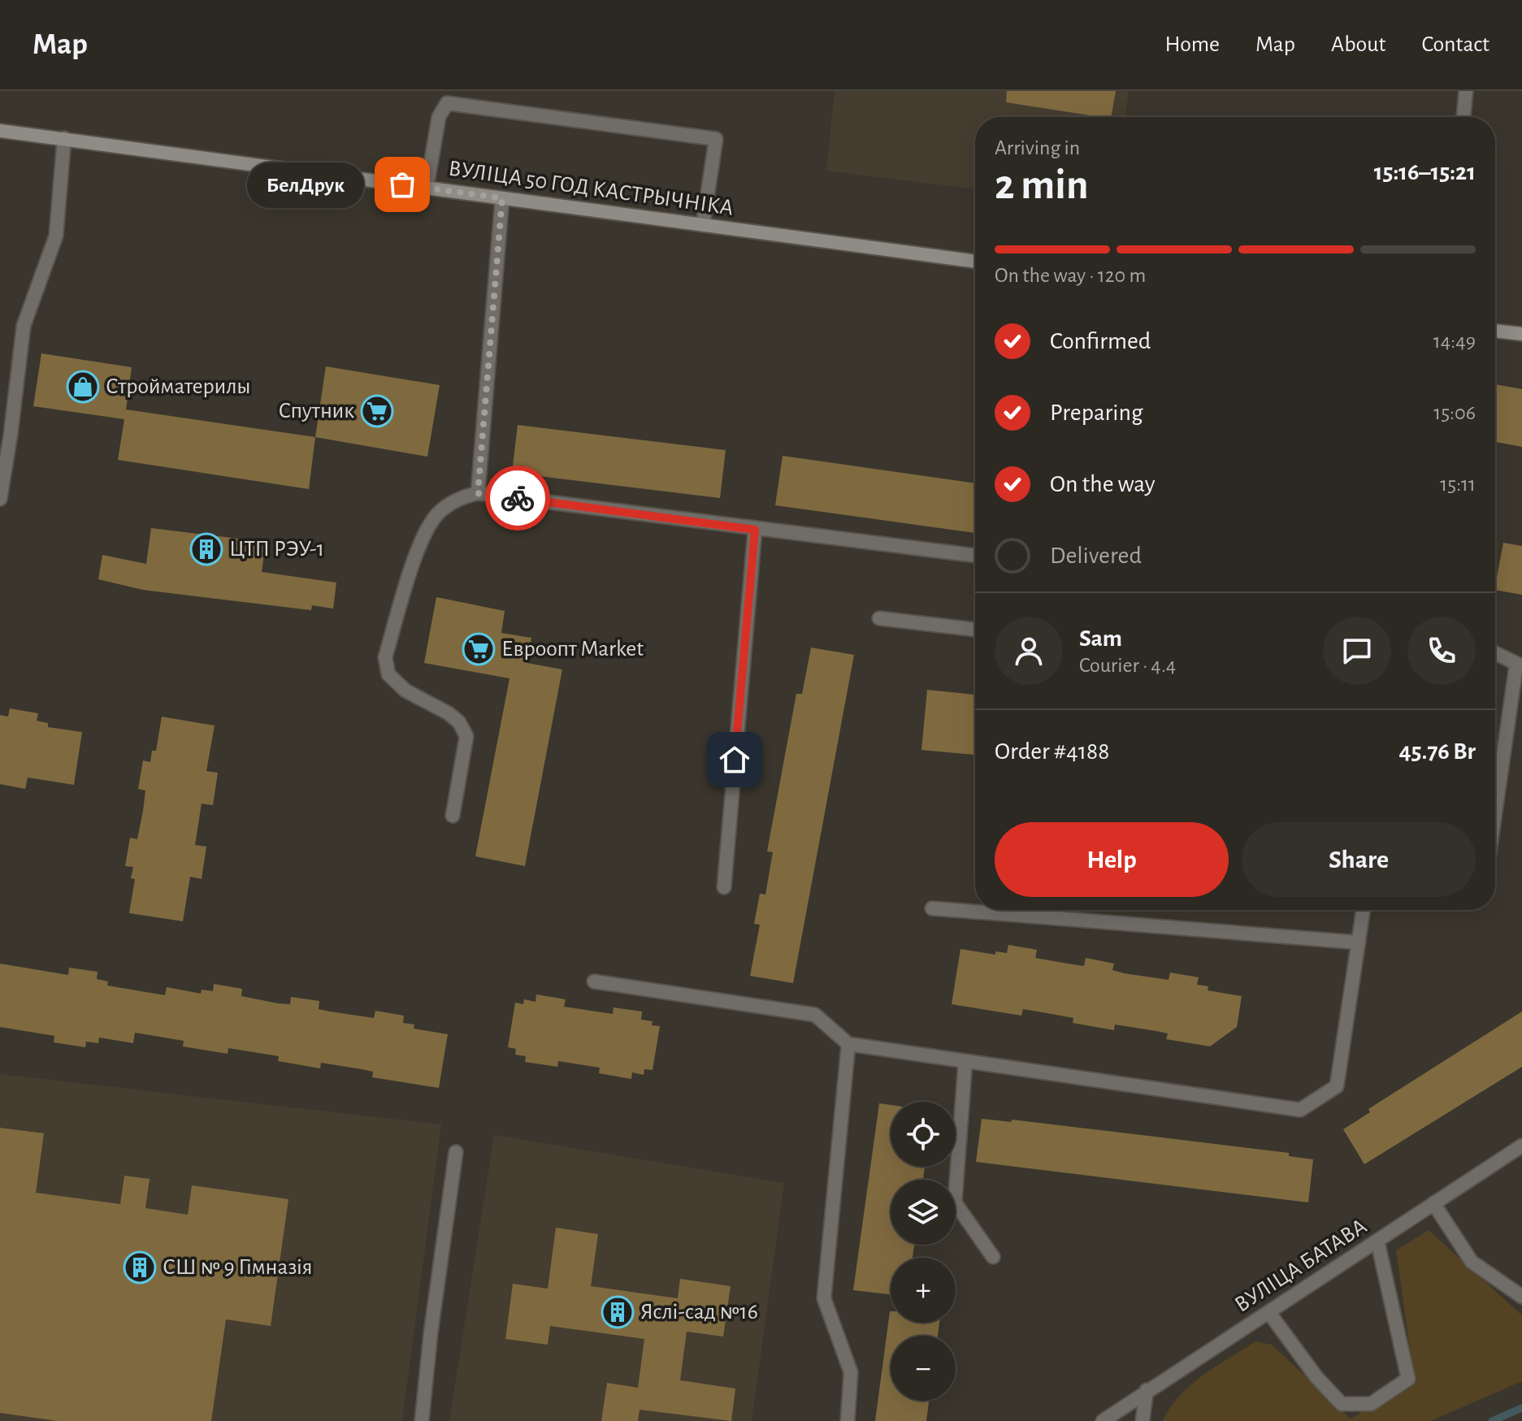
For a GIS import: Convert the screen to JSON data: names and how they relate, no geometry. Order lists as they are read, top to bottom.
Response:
{
  "streets": {
    "main road": ["ВУЛІЦА 50 ГОД КАСТРЫЧНІКА"],
    "street": ["ВУЛІЦА БАТАВА"]
  },
  "places": {
    "other": ["БелДрук"],
    "shop": ["Стройматерилы"],
    "supermarket": ["Спутник", "Евроопт Market"],
    "building": ["ЦТП РЭУ-1", "СШ № 9 Гімназія", "Яслі-сад №16"]
  },
  "page": {
    "header": "Map",
    "nav": [
      "Home",
      "Map",
      "About",
      "Contact"
    ],
    "heading": ["2 min", "Arriving in", "15:16–15:21"],
    "panel": [
      "Sam",
      "Courier · 4.4",
      "Order #4188",
      "45.76 Br"
    ],
    "bubble": "БелДрук",
    "bar": "On the way · 120 m",
    "list": [
      ["Confirmed", "14:49"],
      ["Preparing", "15:06"],
      ["On the way", "15:11"],
      "Delivered"
    ],
    "buttons": ["Help", "Share"],
    "map_buttons": ["+", "−"]
  }
}
